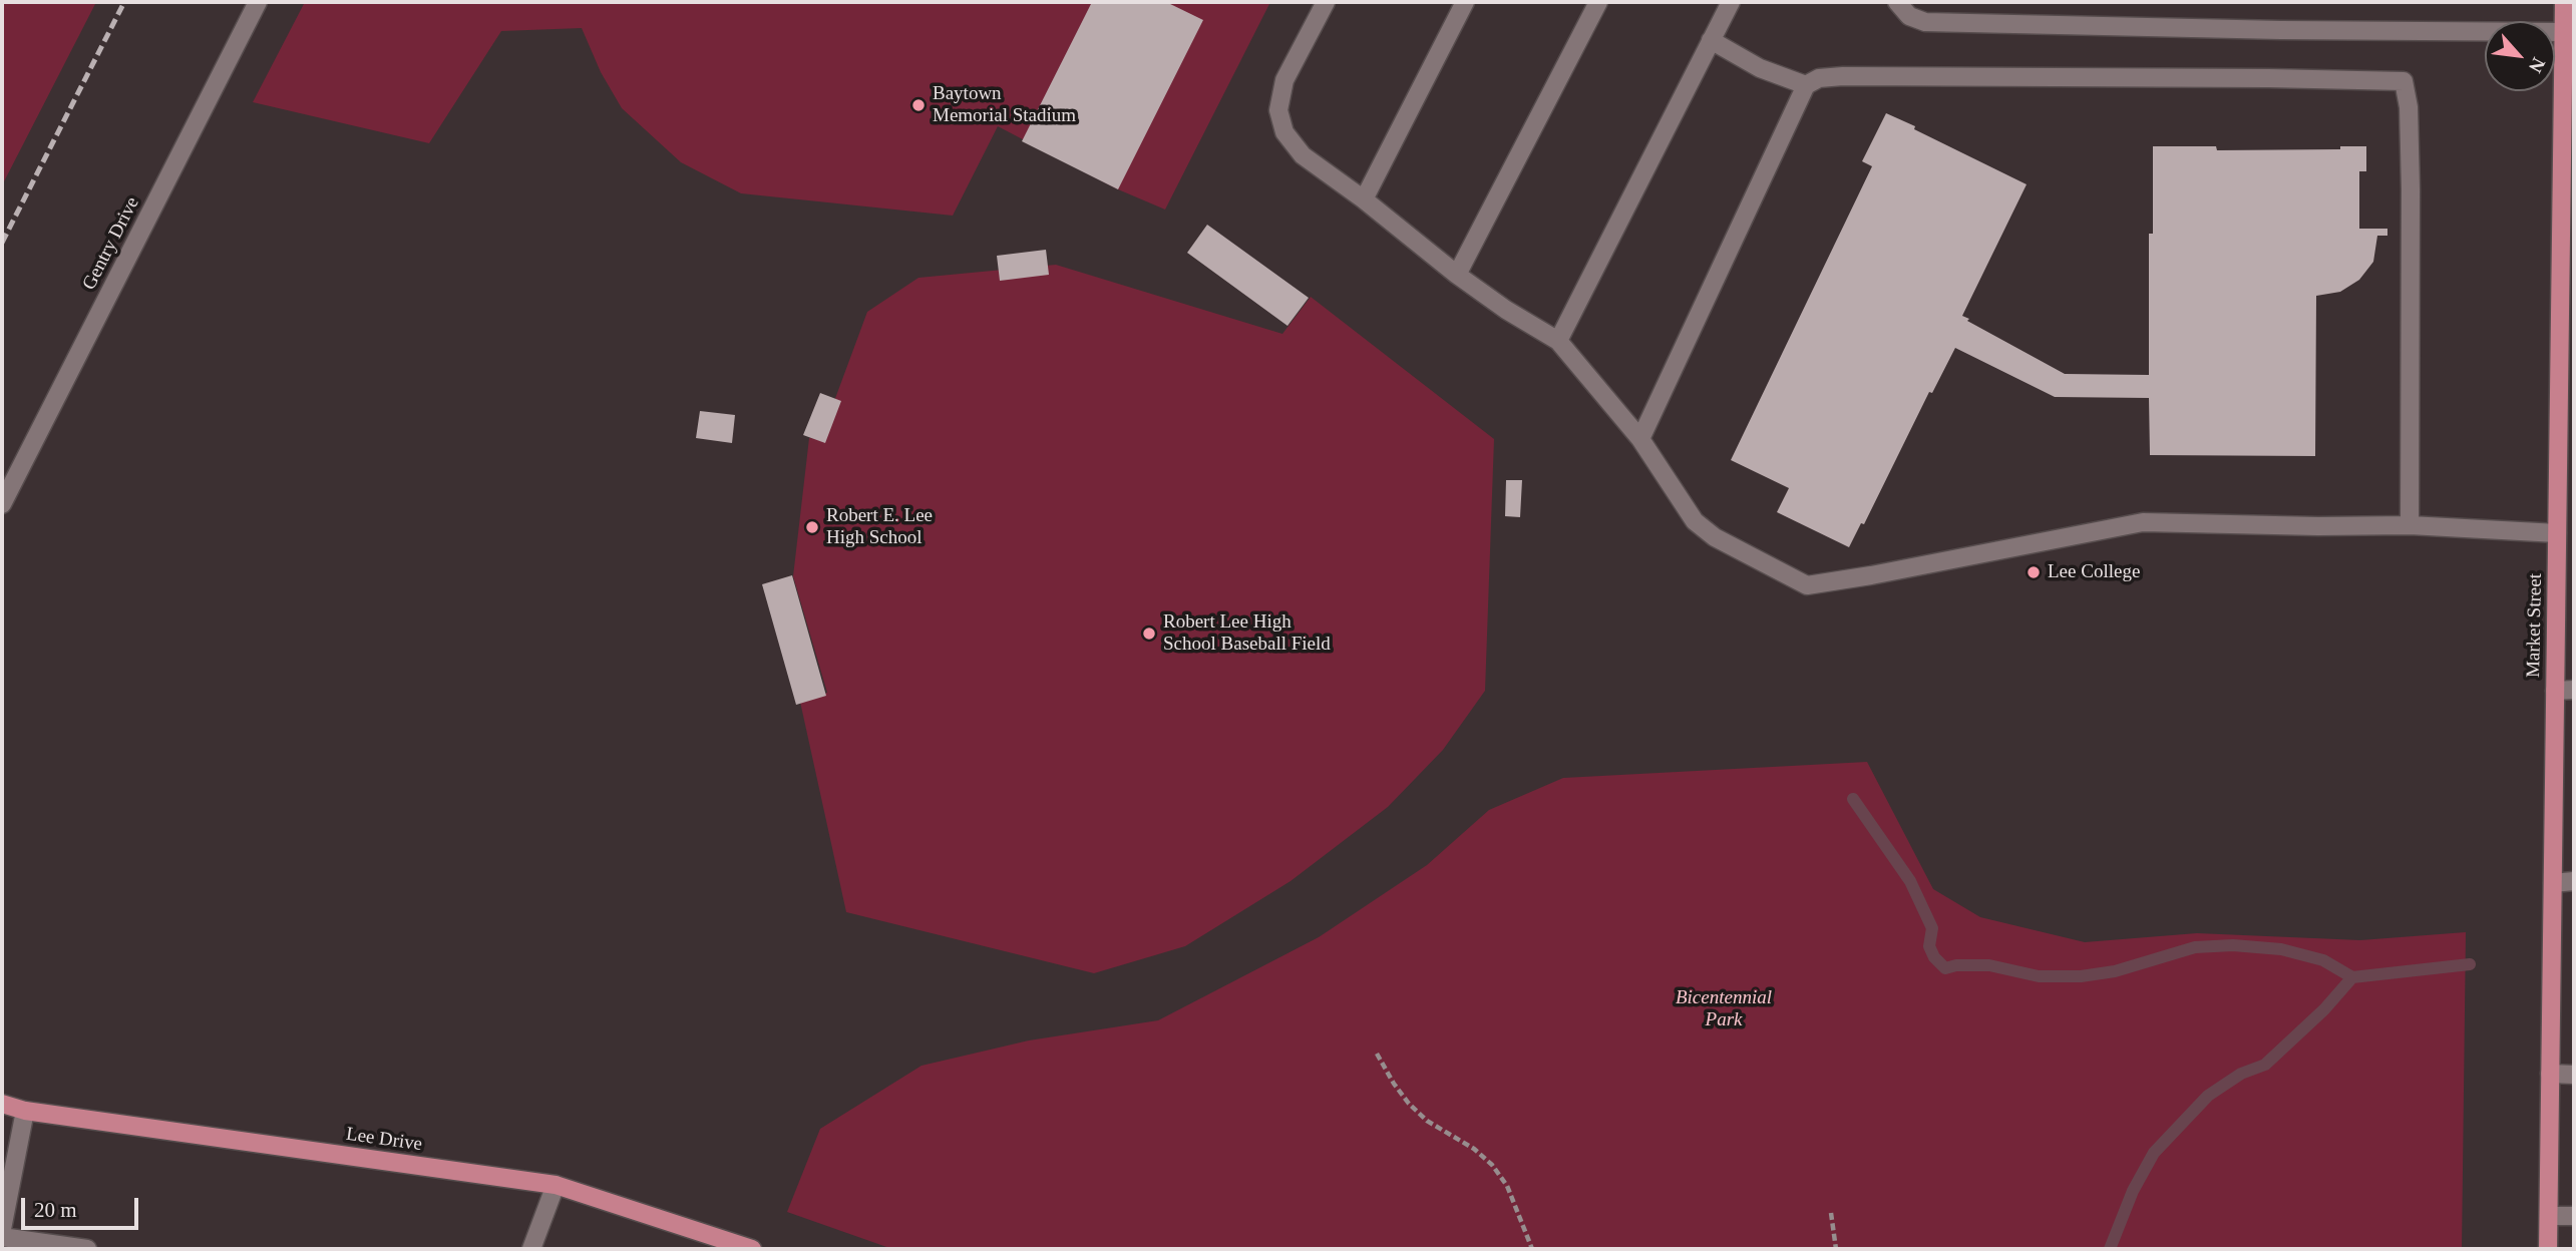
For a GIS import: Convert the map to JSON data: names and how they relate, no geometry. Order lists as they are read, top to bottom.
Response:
{
  "streets": {
    "main road": ["Market Street", "Lee Drive"],
    "street": ["Gentry Drive"]
  },
  "parks": ["Bicentennial Park"],
  "places": [
    "Baytown Memorial Stadium",
    "Robert E. Lee High School",
    "Lee College",
    "Robert Lee High School Baseball Field"
  ],
  "scale_bar": "20 m",
  "north": "bottom right"
}
